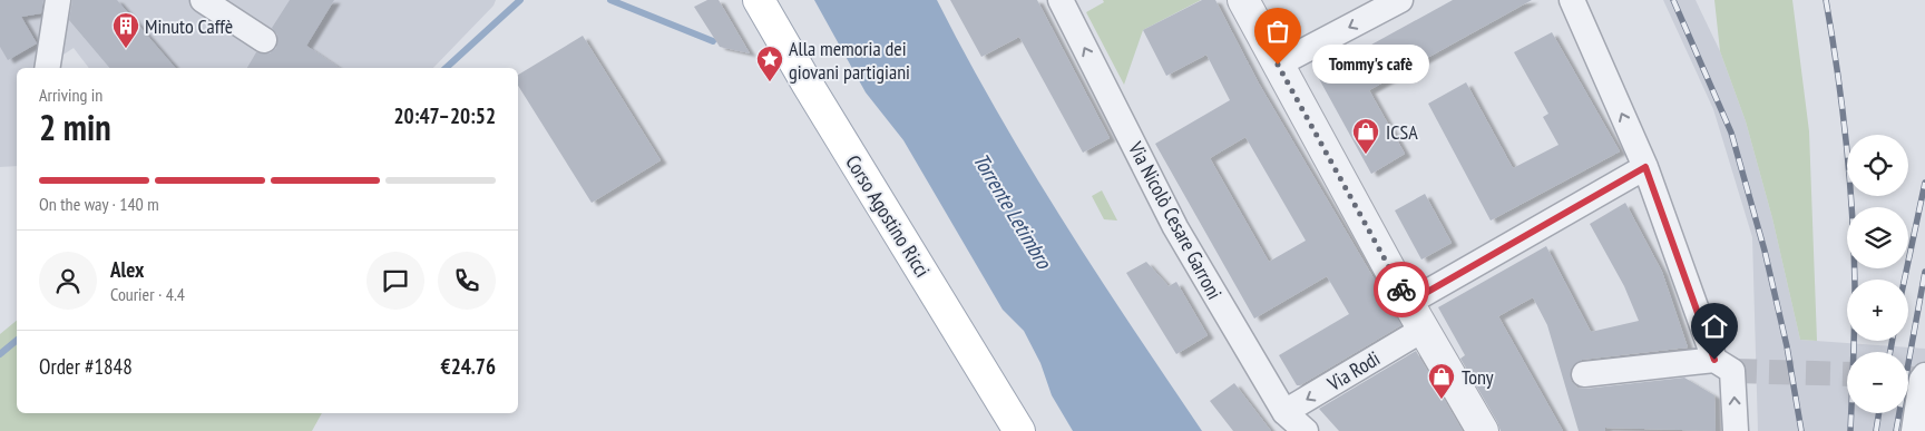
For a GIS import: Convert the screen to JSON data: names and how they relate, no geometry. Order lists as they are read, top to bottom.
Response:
{
  "streets": {
    "main road": ["Corso Agostino Ricci"],
    "street": ["Via Nicolò Cesare Garroni", "Via Rodi"]
  },
  "crossings": [
    ["Via Nicolò Cesare Garroni", "Via Rodi"]
  ],
  "one_way": ["Via Rodi"],
  "water": ["Torrente Letimbro"],
  "places": {
    "building": ["Minuto Caffè"],
    "other": ["Tommy's cafè"],
    "place": ["Alla memoria dei giovani partigiani"],
    "shop": ["ICSA", "Tony"]
  },
  "page": {
    "bubble": "Tommy's cafè",
    "heading": ["2 min", "Arriving in", "20:47–20:52"],
    "panel": [
      "Alex",
      "Courier · 4.4",
      "Order #1848",
      "€24.76"
    ],
    "map_buttons": ["+", "−"],
    "bar": "On the way · 140 m"
  }
}
